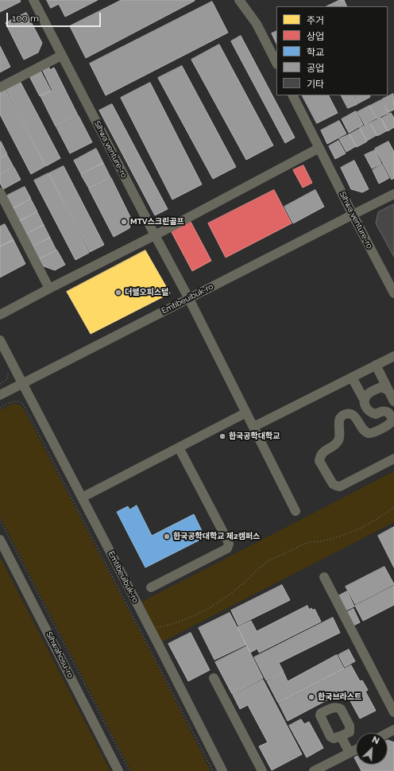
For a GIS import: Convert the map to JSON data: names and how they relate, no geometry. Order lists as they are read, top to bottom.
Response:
{
  "streets": {
    "street": ["Sihwa venture-ro", "Emtibeuibuk-ro", "Sihwahosu-ro"]
  },
  "crossings": [
    ["Sihwa venture-ro", "Emtibeuibuk-ro"]
  ],
  "places": [
    "MTV스크린골프",
    "더웰오피스텔",
    "한국공학대학교",
    "한국공학대학교 제2캠퍼스",
    "한국브라스트"
  ],
  "legend": [
    "주거",
    "상업",
    "학교",
    "공업",
    "기타"
  ],
  "scale_bar": "100 m",
  "north": "top right"
}
